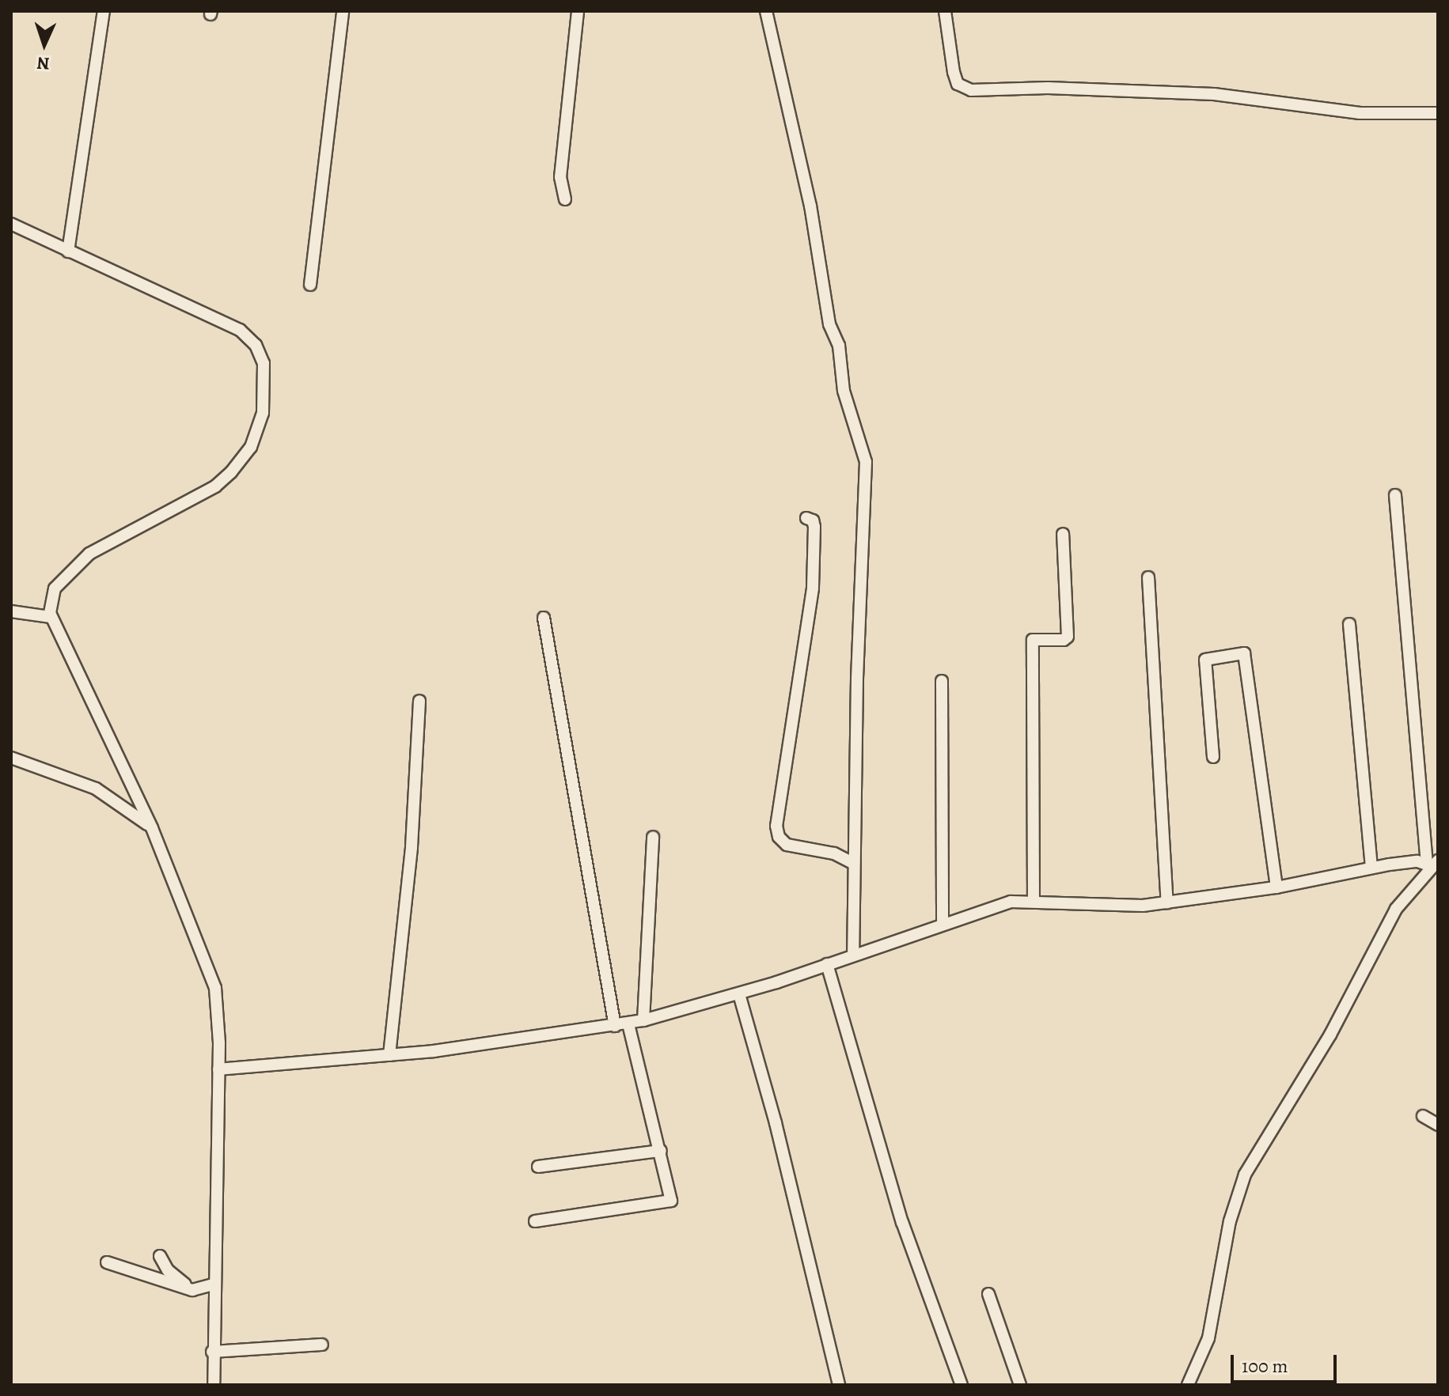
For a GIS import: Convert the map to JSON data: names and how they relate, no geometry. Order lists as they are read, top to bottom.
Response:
{
  "scale_bar": "100 m",
  "north": "bottom"
}
